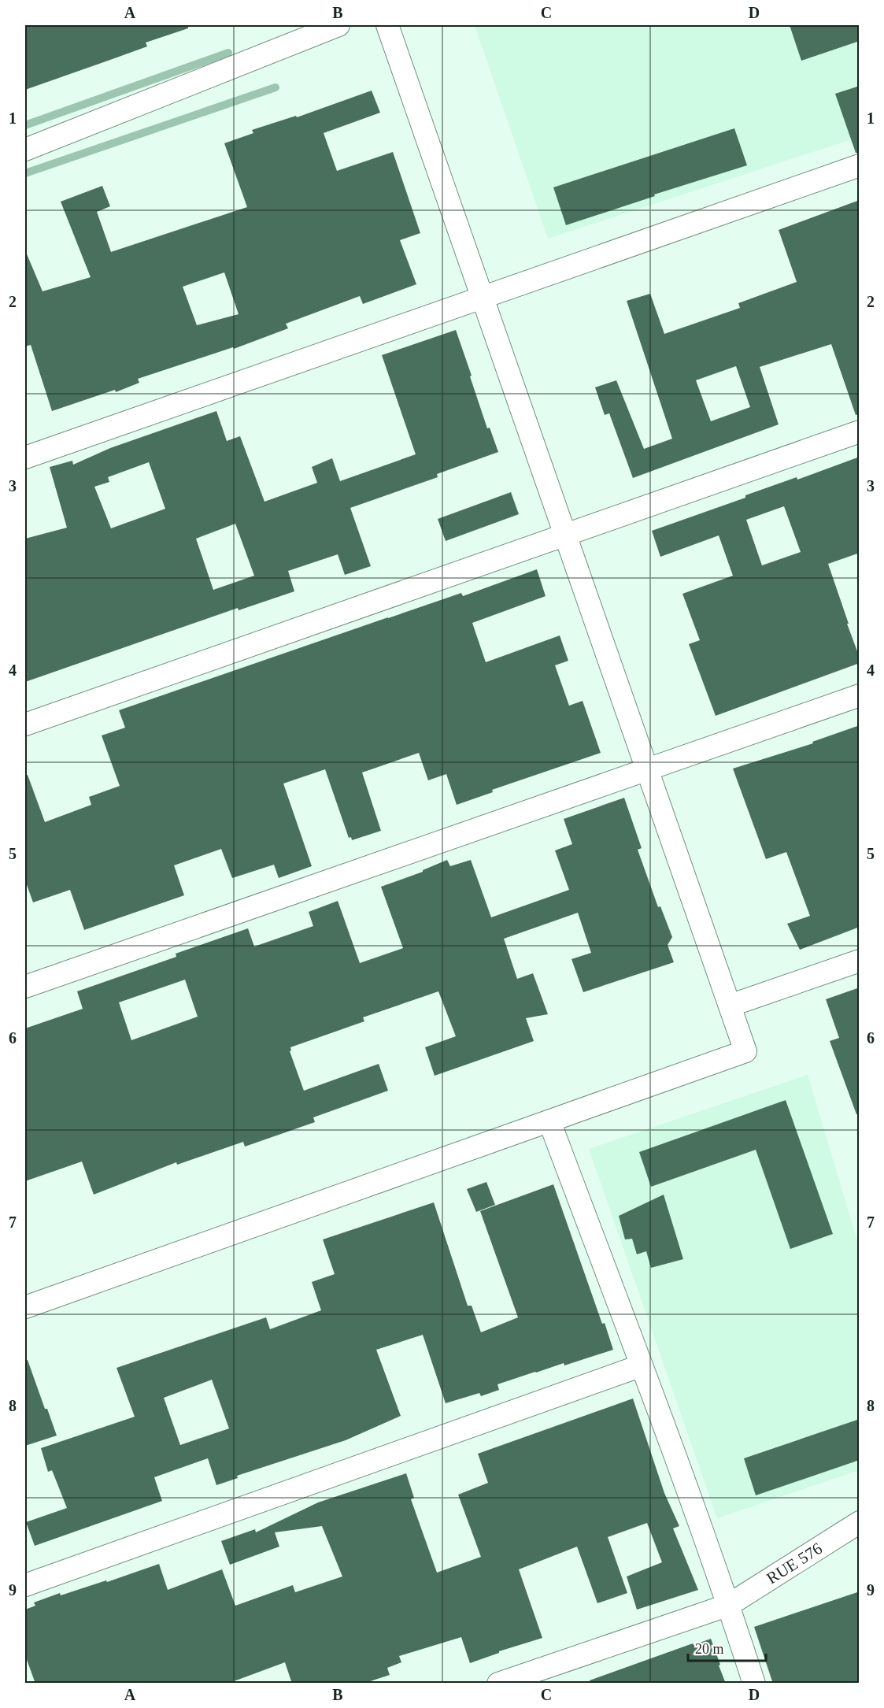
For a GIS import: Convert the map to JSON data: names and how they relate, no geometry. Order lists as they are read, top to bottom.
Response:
{
  "streets": {
    "street": ["RUE 576"]
  },
  "scale_bar": "20 m",
  "grid": {
    "columns": [
      "A",
      "B",
      "C",
      "D"
    ],
    "rows": [
      "1",
      "2",
      "3",
      "4",
      "5",
      "6",
      "7",
      "8",
      "9"
    ]
  }
}
